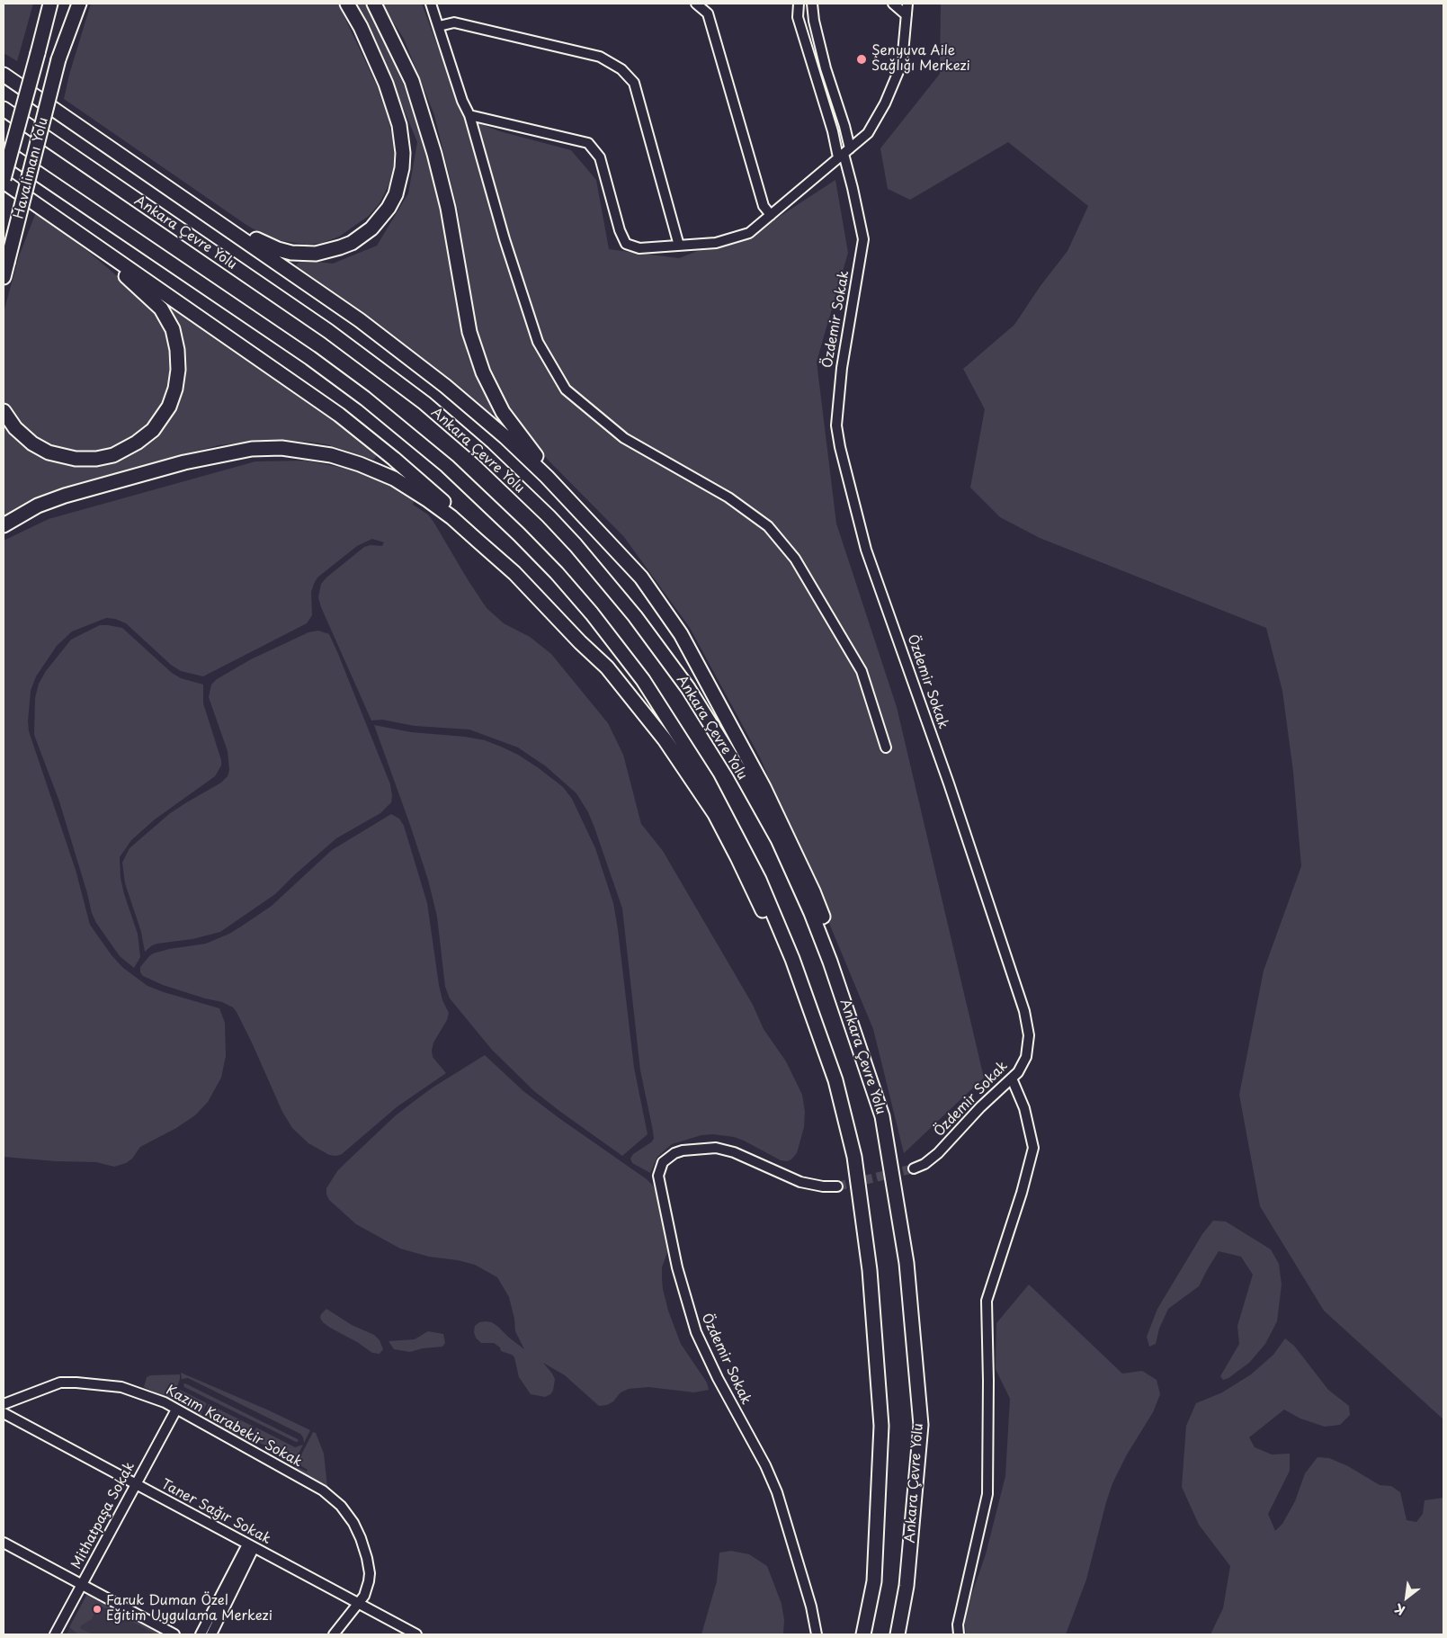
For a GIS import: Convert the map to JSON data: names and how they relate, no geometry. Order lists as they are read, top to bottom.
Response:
{
  "streets": {
    "highway": ["Havalimanı Yolu", "Ankara Çevre Yolu"],
    "street": [
      "Özdemir Sokak",
      "Kazım Karabekir Sokak",
      "Taner Sağır Sokak",
      "Mithatpaşa Sokak"
    ]
  },
  "crossings": [
    ["Kazım Karabekir Sokak", "Taner Sağır Sokak"],
    ["Kazım Karabekir Sokak", "Mithatpaşa Sokak"],
    ["Taner Sağır Sokak", "Mithatpaşa Sokak"]
  ],
  "places": ["Şenyuva Aile Sağlığı Merkezi", "Faruk Duman Özel Eğitim Uygulama Merkezi"],
  "north": "bottom left"
}
